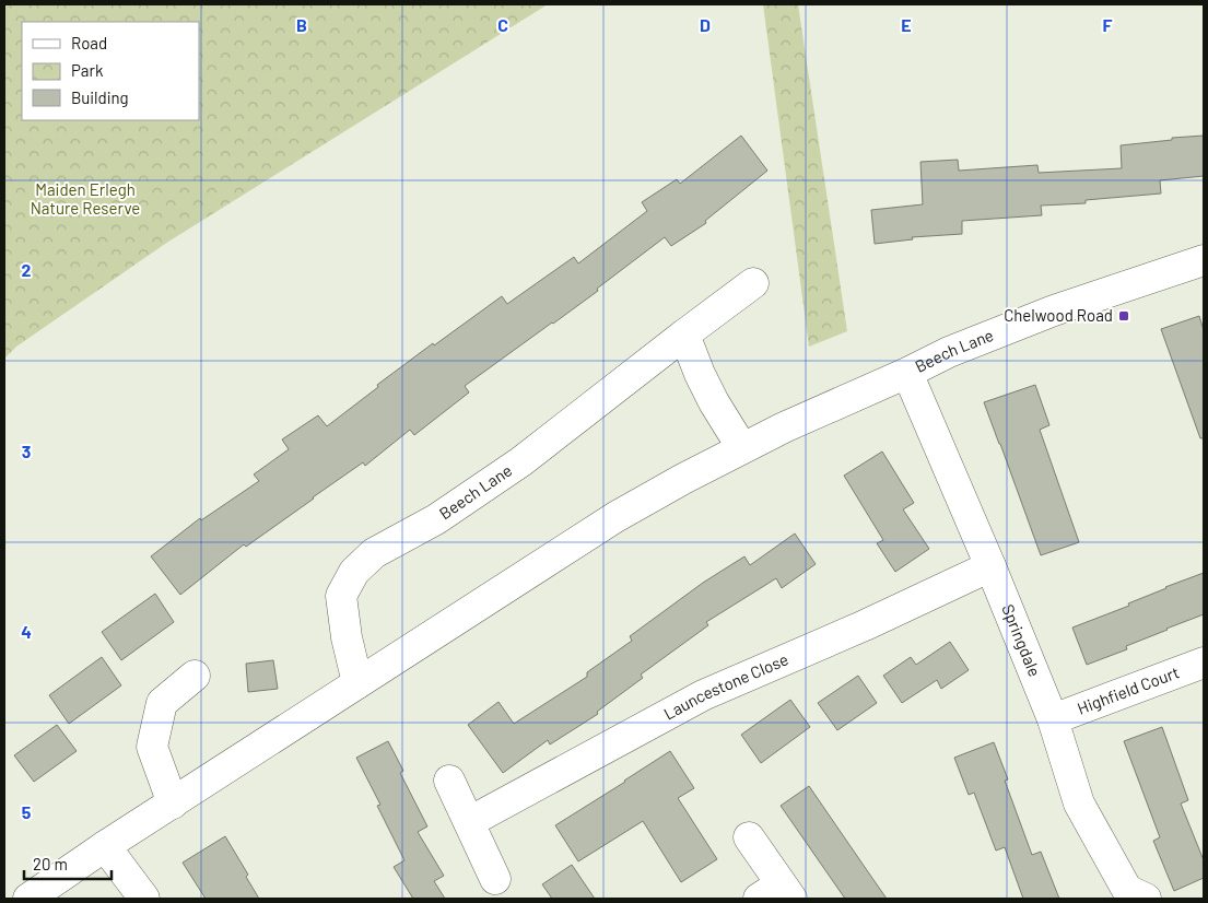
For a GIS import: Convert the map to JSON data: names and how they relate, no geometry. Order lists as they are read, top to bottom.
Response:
{
  "streets": {
    "street": [
      "Beech Lane",
      "Springdale",
      "Launcestone Close",
      "Highfield Court"
    ]
  },
  "crossings": [
    ["Beech Lane", "Springdale"],
    ["Springdale", "Launcestone Close"],
    ["Springdale", "Highfield Court"]
  ],
  "parks": ["Maiden Erlegh Nature Reserve"],
  "places": {
    "transit": ["Chelwood Road"]
  },
  "legend": ["Road", "Park", "Building"],
  "scale_bar": "20 m",
  "grid": {
    "columns": [
      "B",
      "C",
      "D",
      "E",
      "F"
    ],
    "rows": [
      "2",
      "3",
      "4",
      "5"
    ]
  }
}
